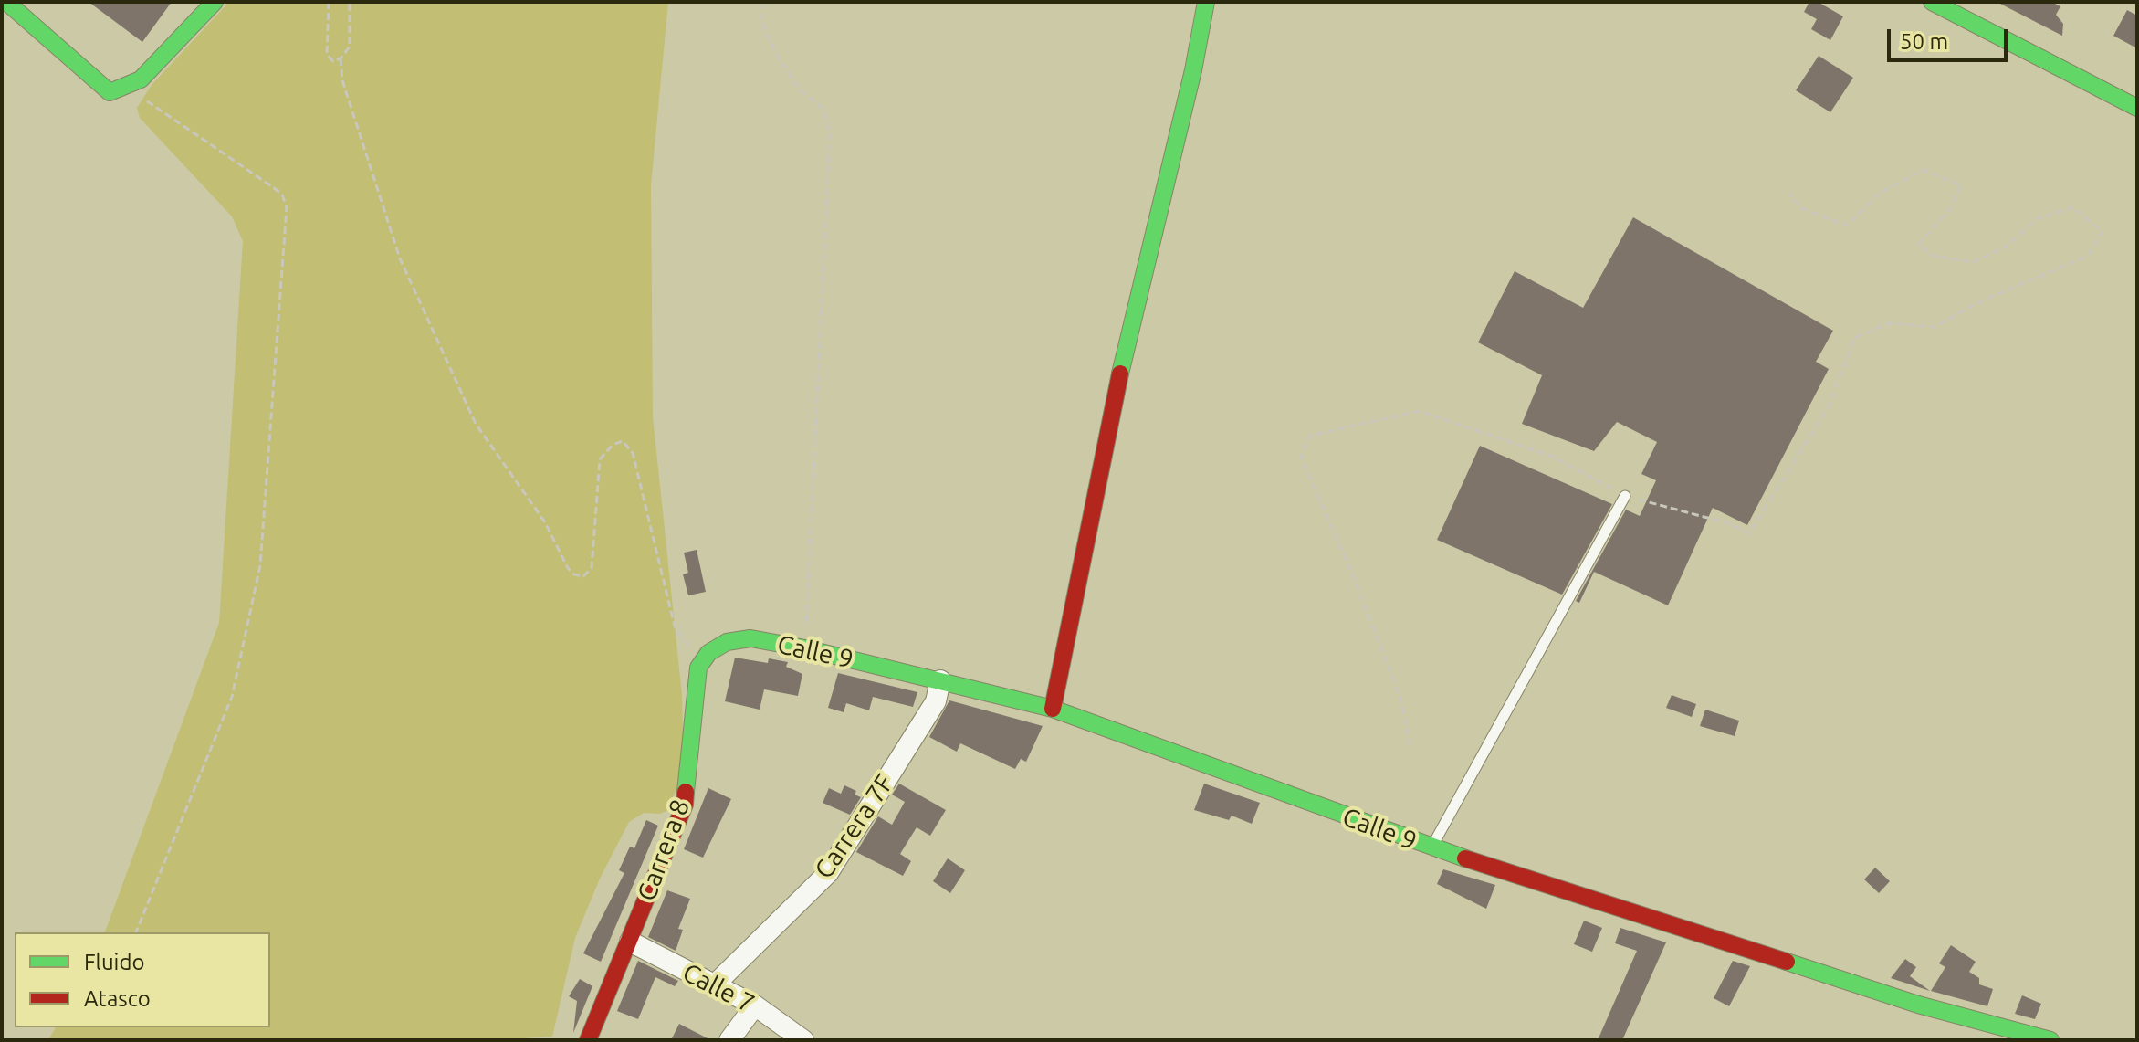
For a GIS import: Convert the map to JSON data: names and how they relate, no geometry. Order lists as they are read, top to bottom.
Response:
{
  "streets": {
    "street": [
      "Calle 9",
      "Carrera 7F",
      "Carrera 8",
      "Calle 7"
    ]
  },
  "crossings": [
    ["Calle 9", "Carrera 7F"],
    ["Calle 9", "Carrera 8"],
    ["Carrera 7F", "Calle 7"],
    ["Carrera 8", "Calle 7"]
  ],
  "legend": ["Fluido", "Atasco"],
  "scale_bar": "50 m"
}
